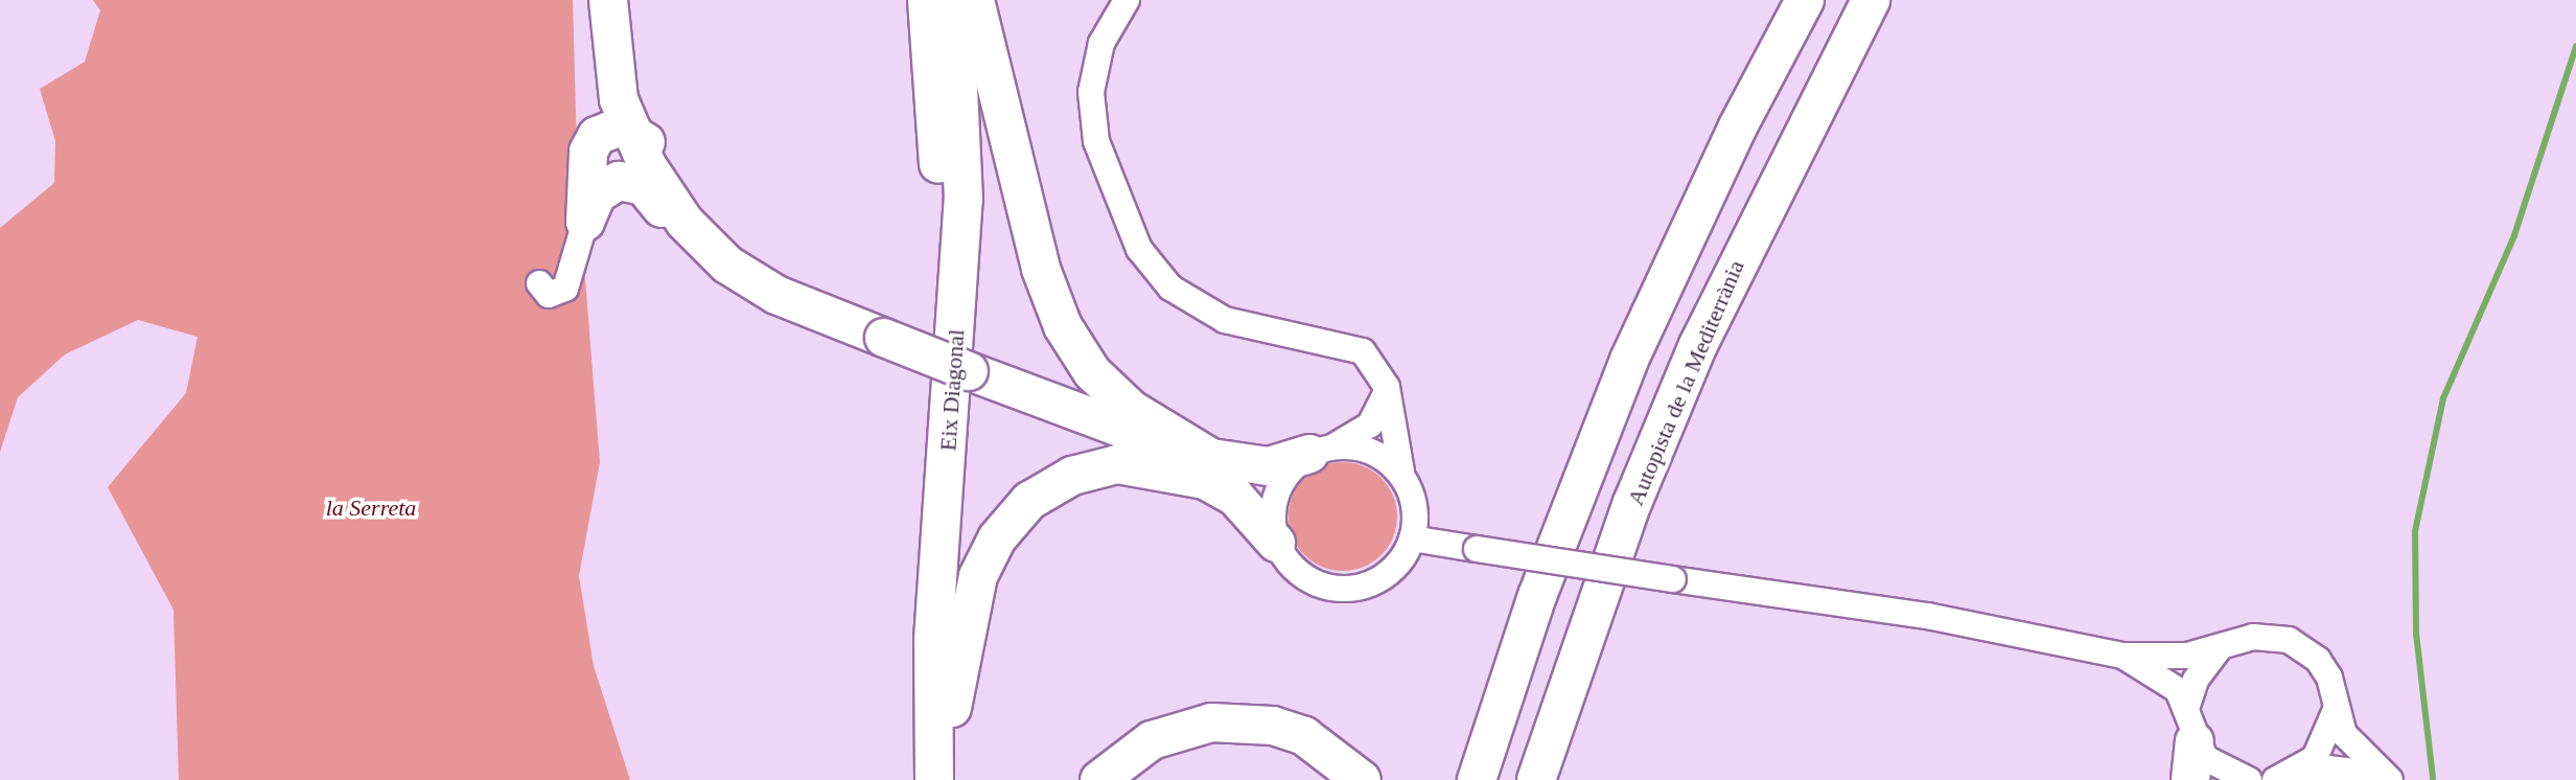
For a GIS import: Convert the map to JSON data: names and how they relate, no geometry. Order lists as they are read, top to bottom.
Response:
{
  "streets": {
    "highway": ["Autopista de la Mediterrània", "Eix Diagonal"]
  },
  "parks": ["la Serreta"]
}
